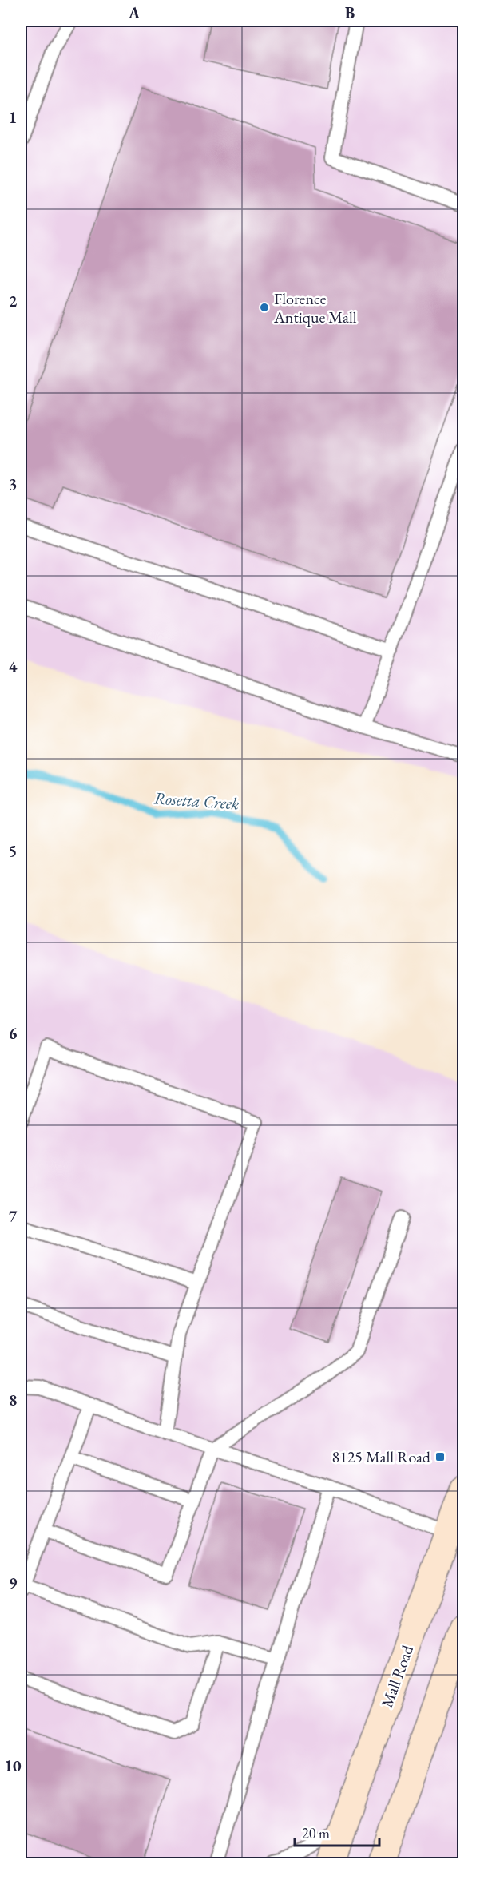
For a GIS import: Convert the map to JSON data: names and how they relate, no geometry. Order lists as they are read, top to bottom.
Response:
{
  "streets": {
    "main road": ["Mall Road"]
  },
  "water": ["Rosetta Creek"],
  "places": {
    "other": ["Florence Antique Mall"],
    "transit": ["8125 Mall Road"]
  },
  "scale_bar": "20 m",
  "grid": {
    "columns": ["A", "B"],
    "rows": [
      "1",
      "2",
      "3",
      "4",
      "5",
      "6",
      "7",
      "8",
      "9",
      "10"
    ]
  }
}
